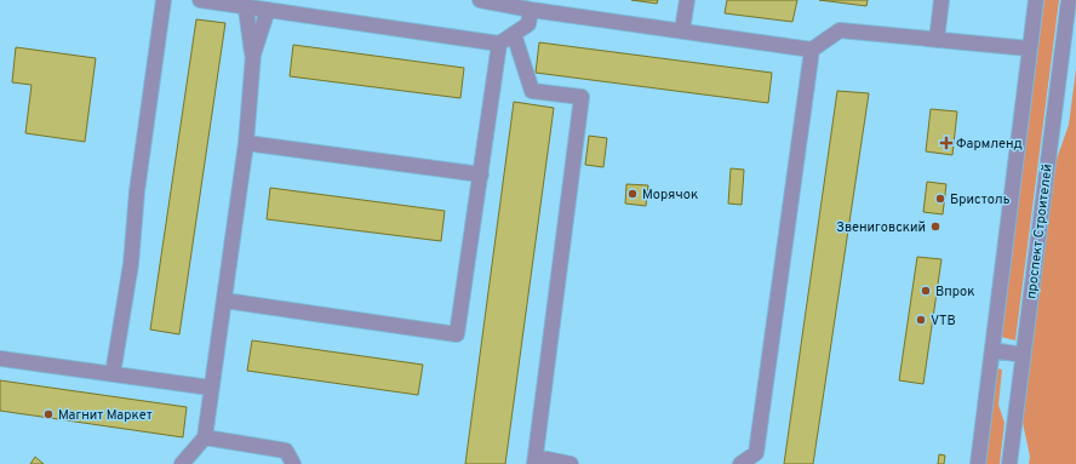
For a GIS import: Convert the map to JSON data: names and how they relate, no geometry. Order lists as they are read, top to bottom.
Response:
{
  "streets": {
    "street": ["проспект Строителей"]
  },
  "places": {
    "health": ["Фармленд"],
    "other": [
      "Морячок",
      "Бристоль",
      "Звениговский",
      "Впрок",
      "VTB",
      "Магнит Маркет"
    ]
  }
}
